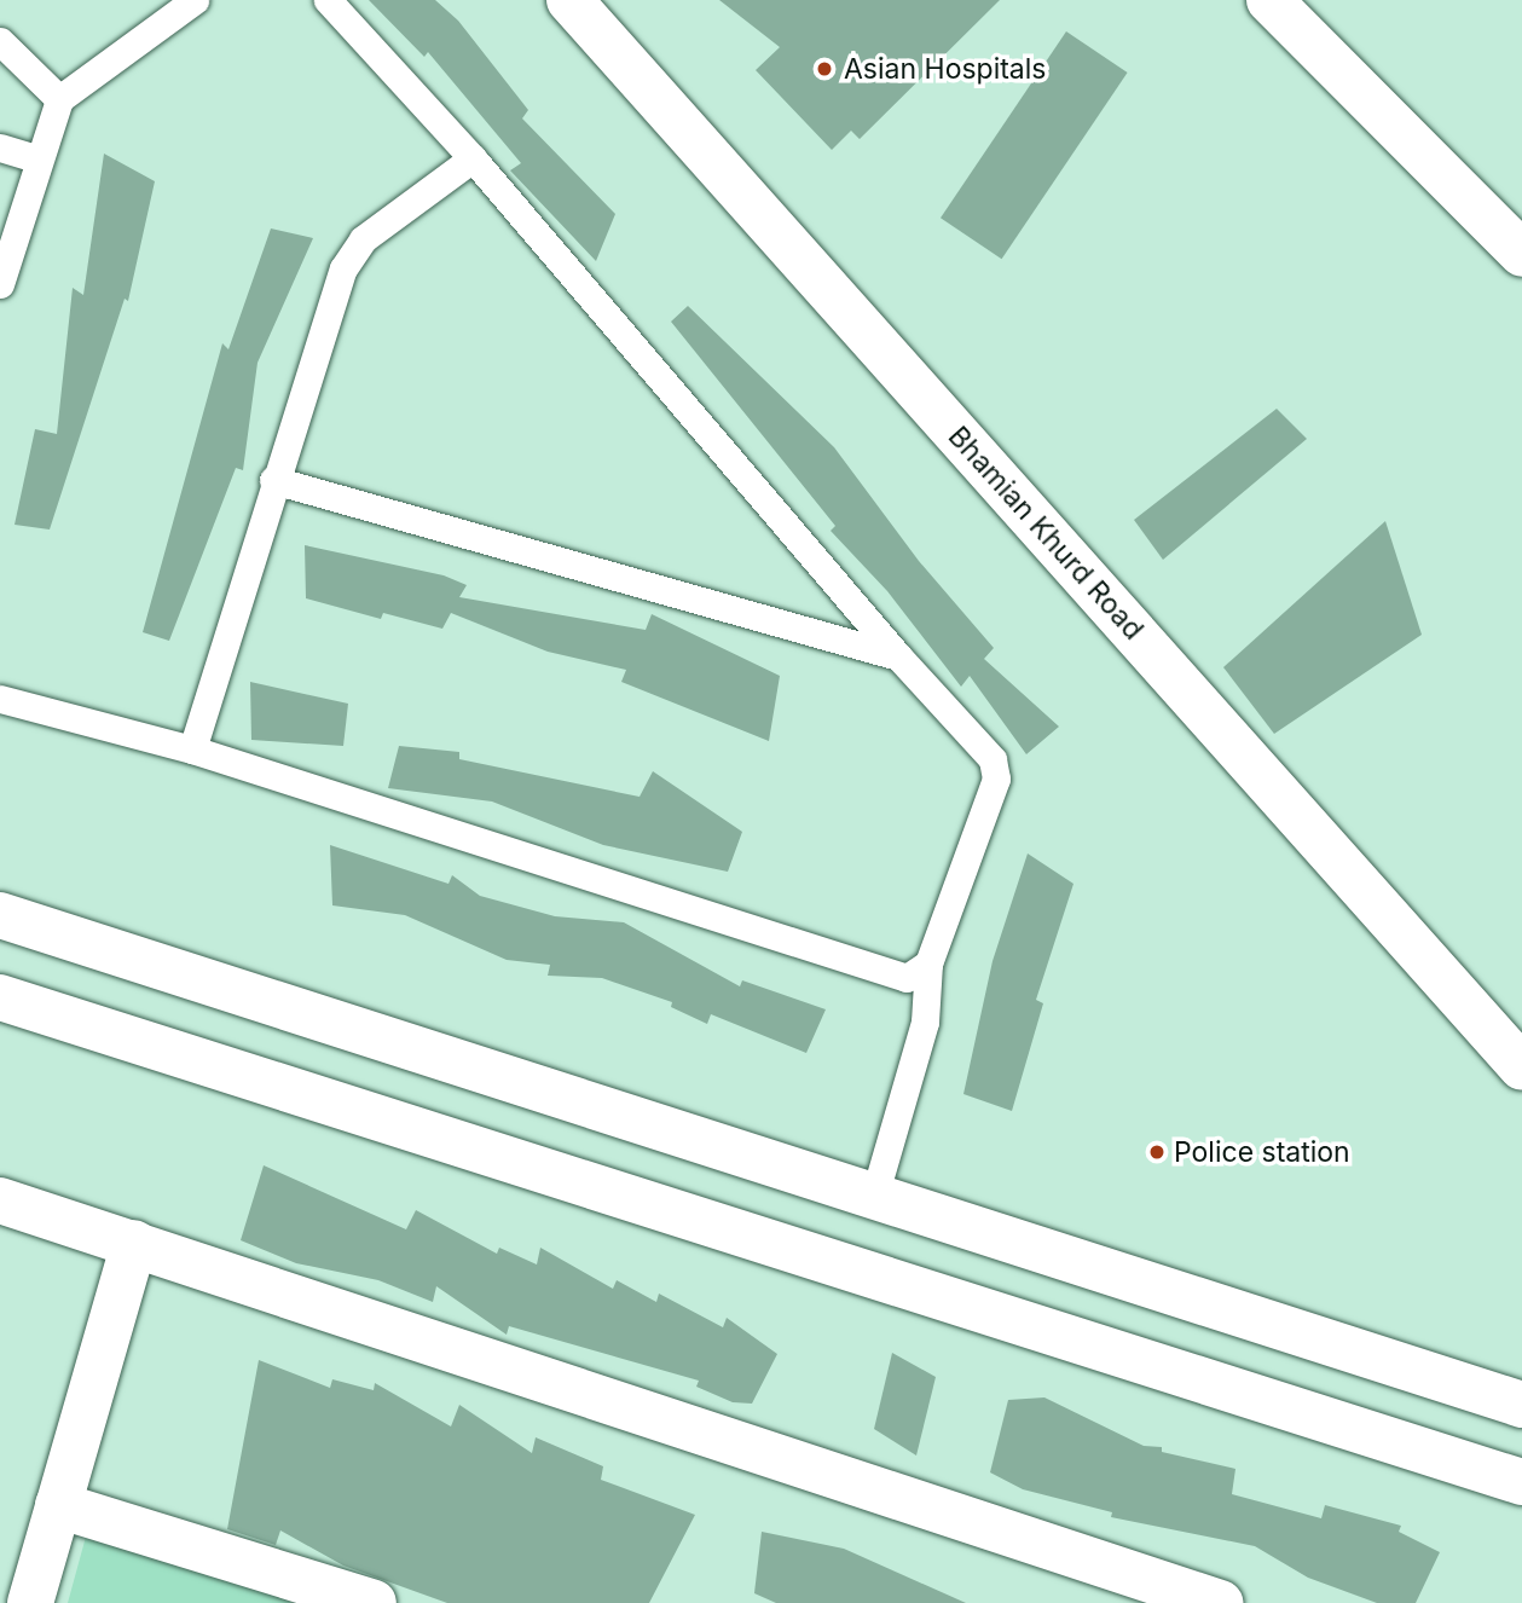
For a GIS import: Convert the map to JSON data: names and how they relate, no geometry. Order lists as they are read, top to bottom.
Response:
{
  "streets": {
    "street": ["Bhamian Khurd Road"]
  },
  "places": ["Asian Hospitals", "Police station"]
}
